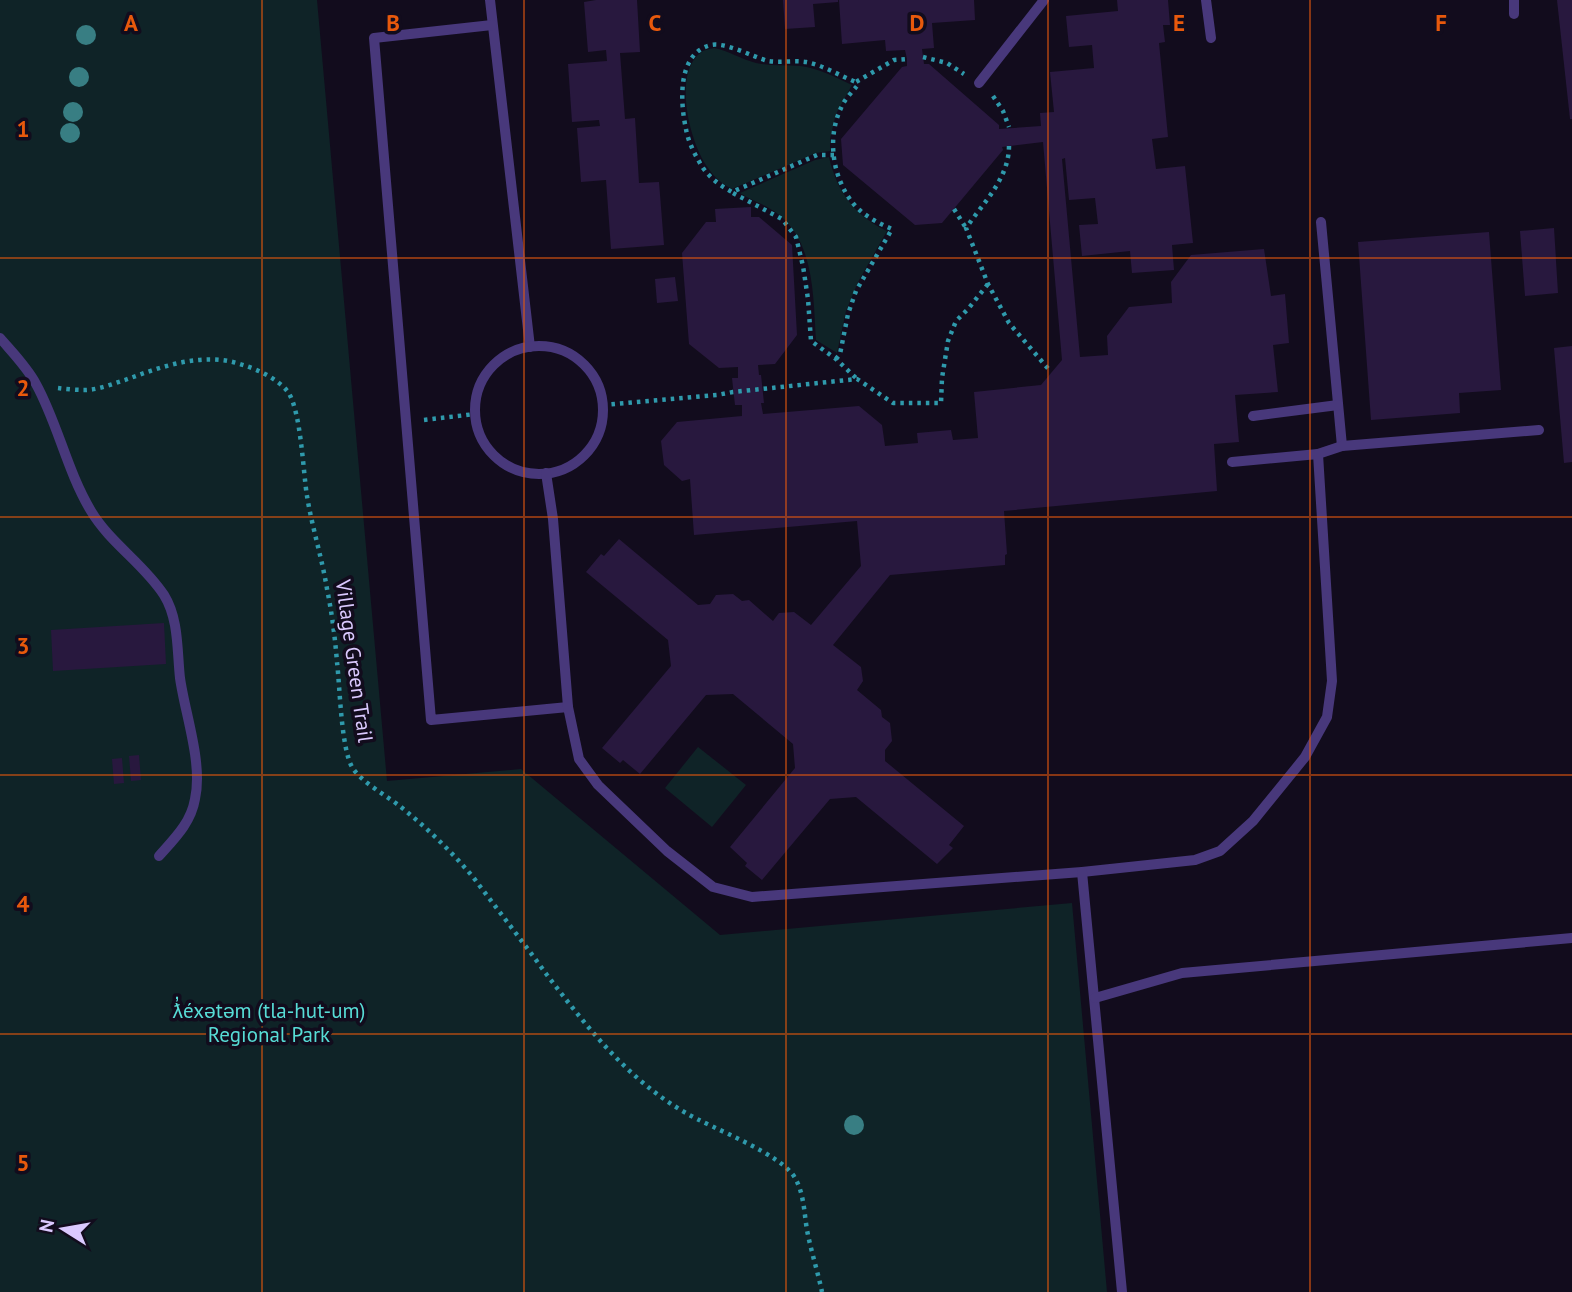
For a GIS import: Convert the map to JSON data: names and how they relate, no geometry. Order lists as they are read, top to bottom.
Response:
{
  "streets": {
    "path": ["Village Green Trail"]
  },
  "parks": ["ƛ̓éxətəm (tla-hut-um) Regional Park"],
  "north": "left",
  "grid": {
    "columns": [
      "A",
      "B",
      "C",
      "D",
      "E",
      "F"
    ],
    "rows": [
      "1",
      "2",
      "3",
      "4",
      "5"
    ]
  }
}
